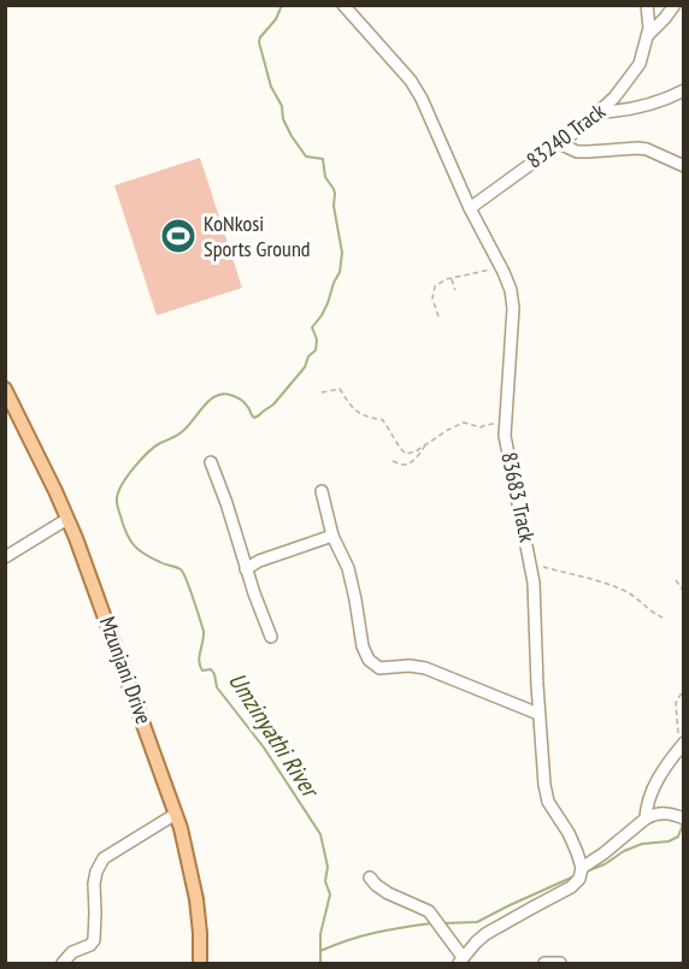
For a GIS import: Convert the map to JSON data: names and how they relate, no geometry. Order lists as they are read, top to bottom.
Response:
{
  "streets": {
    "main road": ["Mzunjani Drive"],
    "street": ["83240 Track", "83683 Track"]
  },
  "crossings": [
    ["83240 Track", "83683 Track"]
  ],
  "water": ["Umzinyathi River"],
  "places": {
    "sports": ["KoNkosi Sports Ground"]
  }
}
